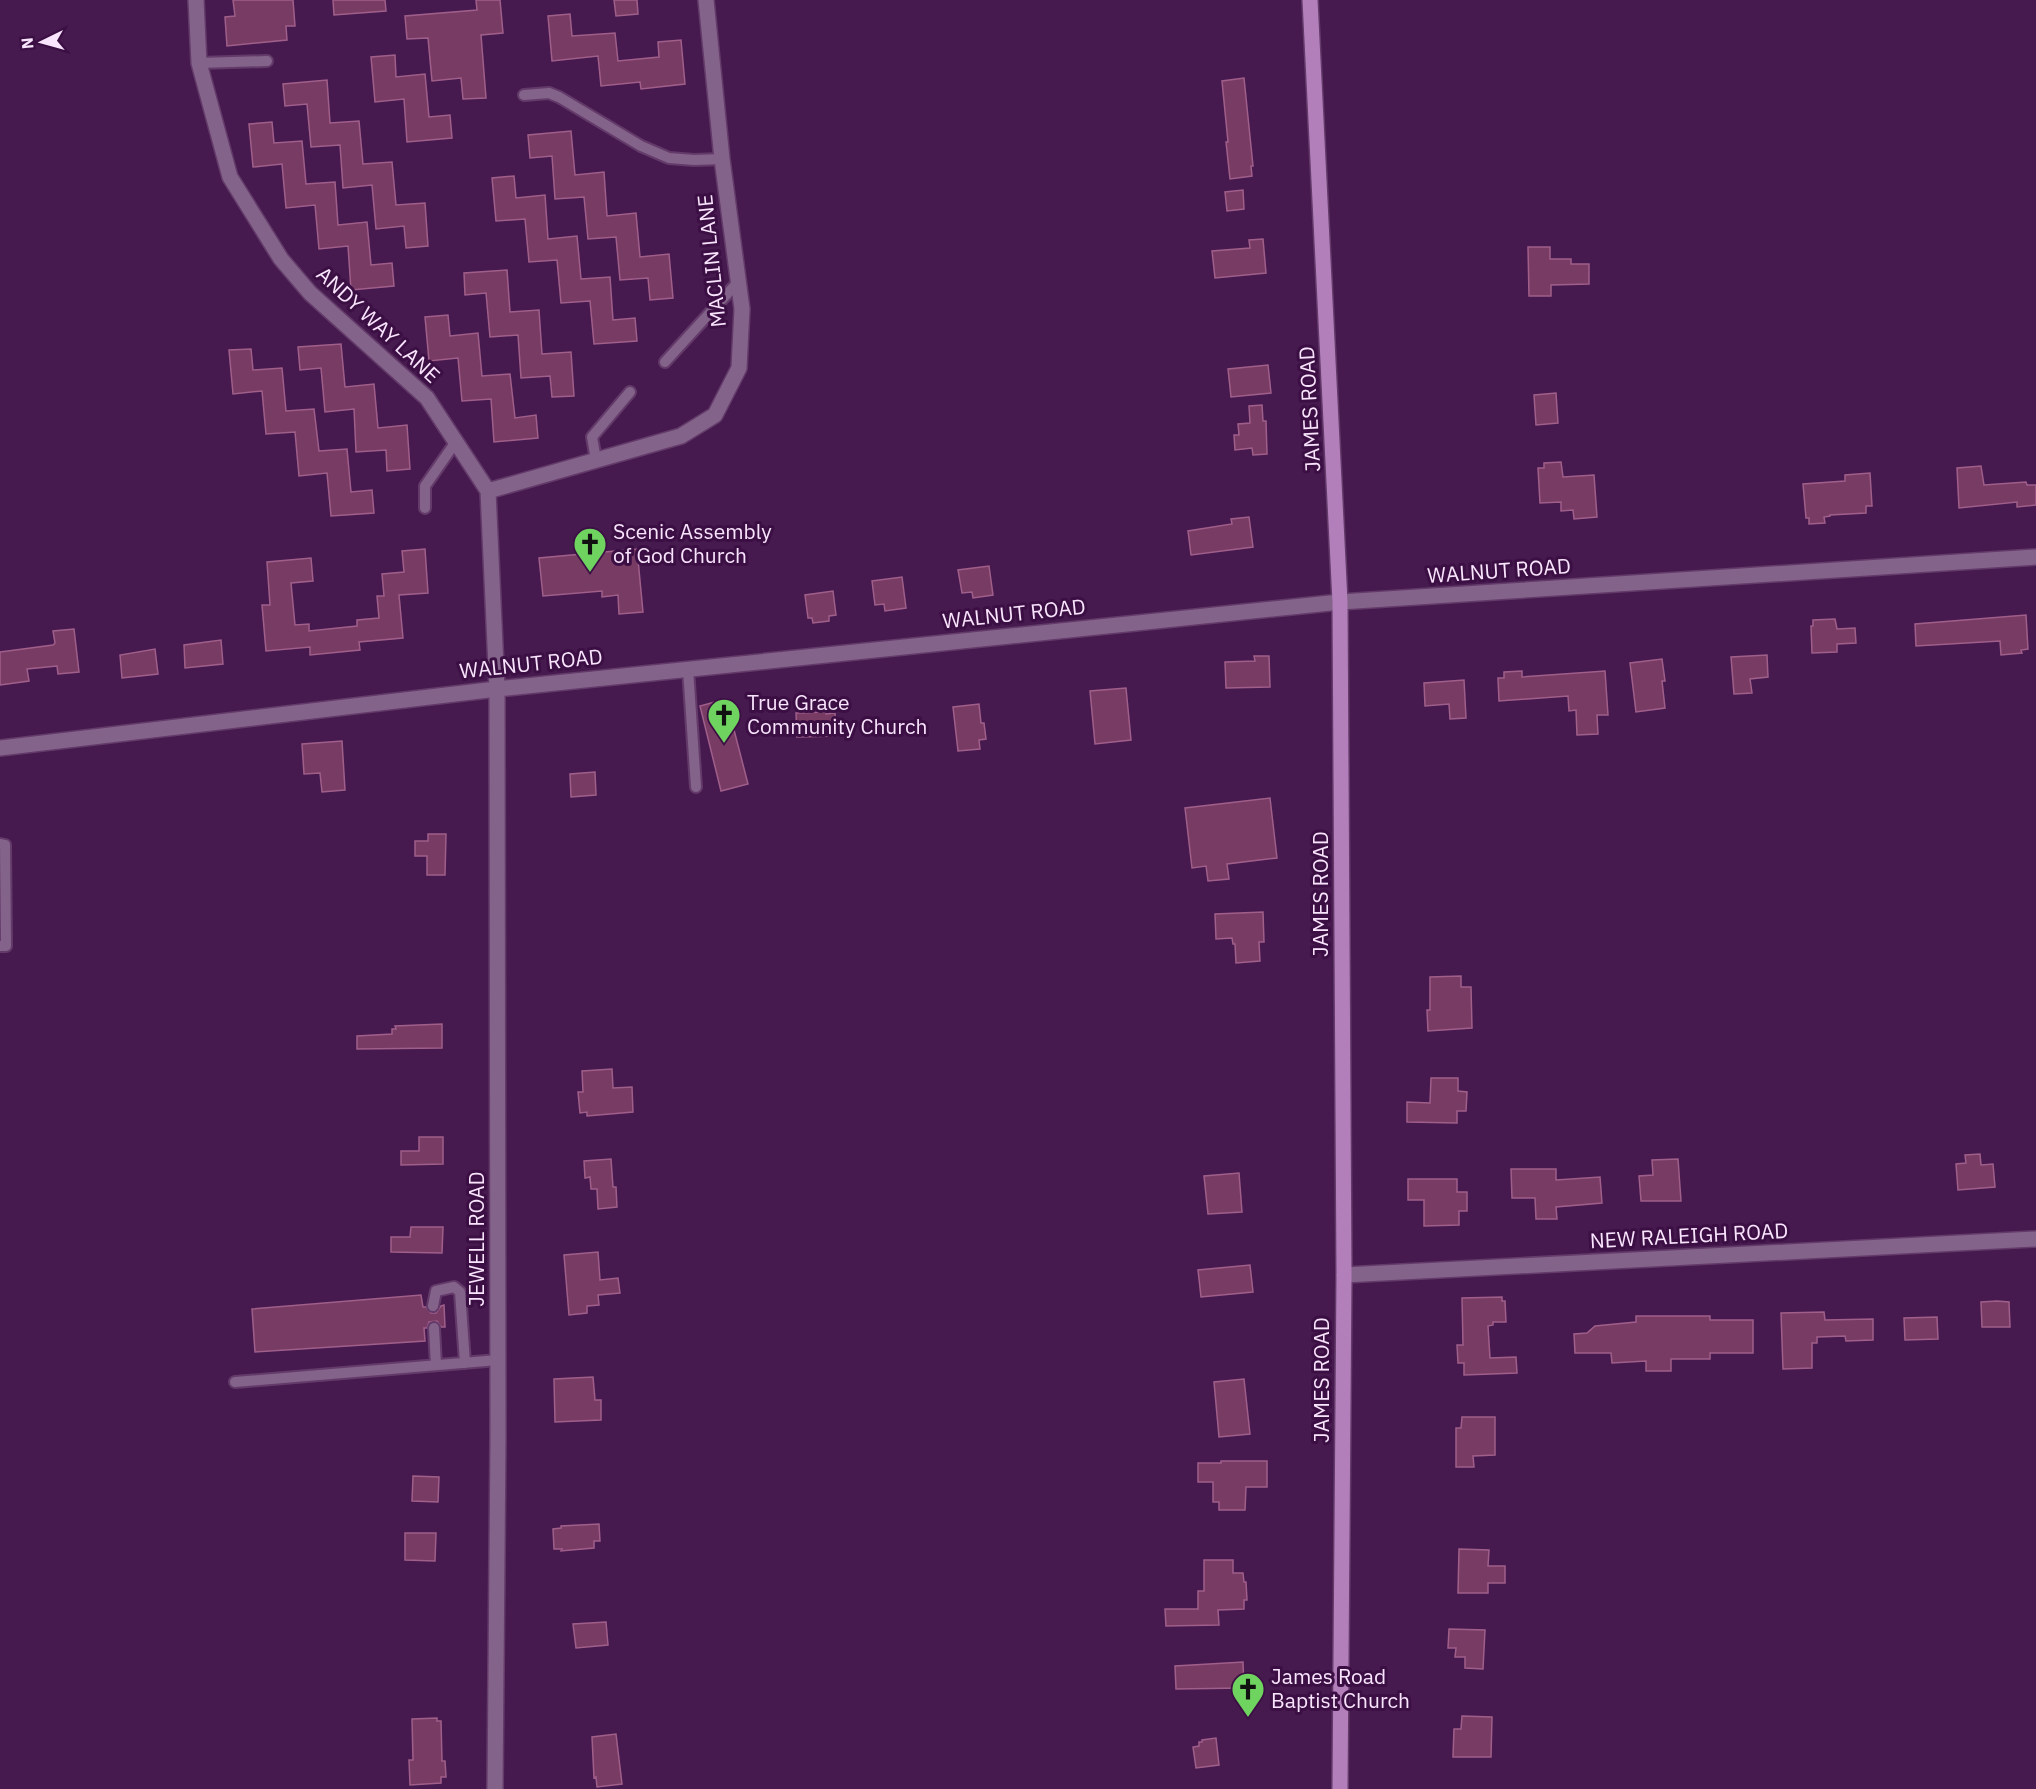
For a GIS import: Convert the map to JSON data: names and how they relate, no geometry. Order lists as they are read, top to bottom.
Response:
{
  "streets": {
    "main road": ["JAMES ROAD"],
    "street": [
      "MACLIN LANE",
      "ANDY WAY LANE",
      "WALNUT ROAD",
      "NEW RALEIGH ROAD",
      "JEWELL ROAD"
    ]
  },
  "crossings": [
    ["MACLIN LANE", "ANDY WAY LANE"],
    ["JAMES ROAD", "WALNUT ROAD"],
    ["JAMES ROAD", "NEW RALEIGH ROAD"],
    ["WALNUT ROAD", "JEWELL ROAD"]
  ],
  "places": {
    "church": ["Scenic Assembly of God Church", "True Grace Community Church", "James Road Baptist Church"]
  },
  "north": "left"
}
